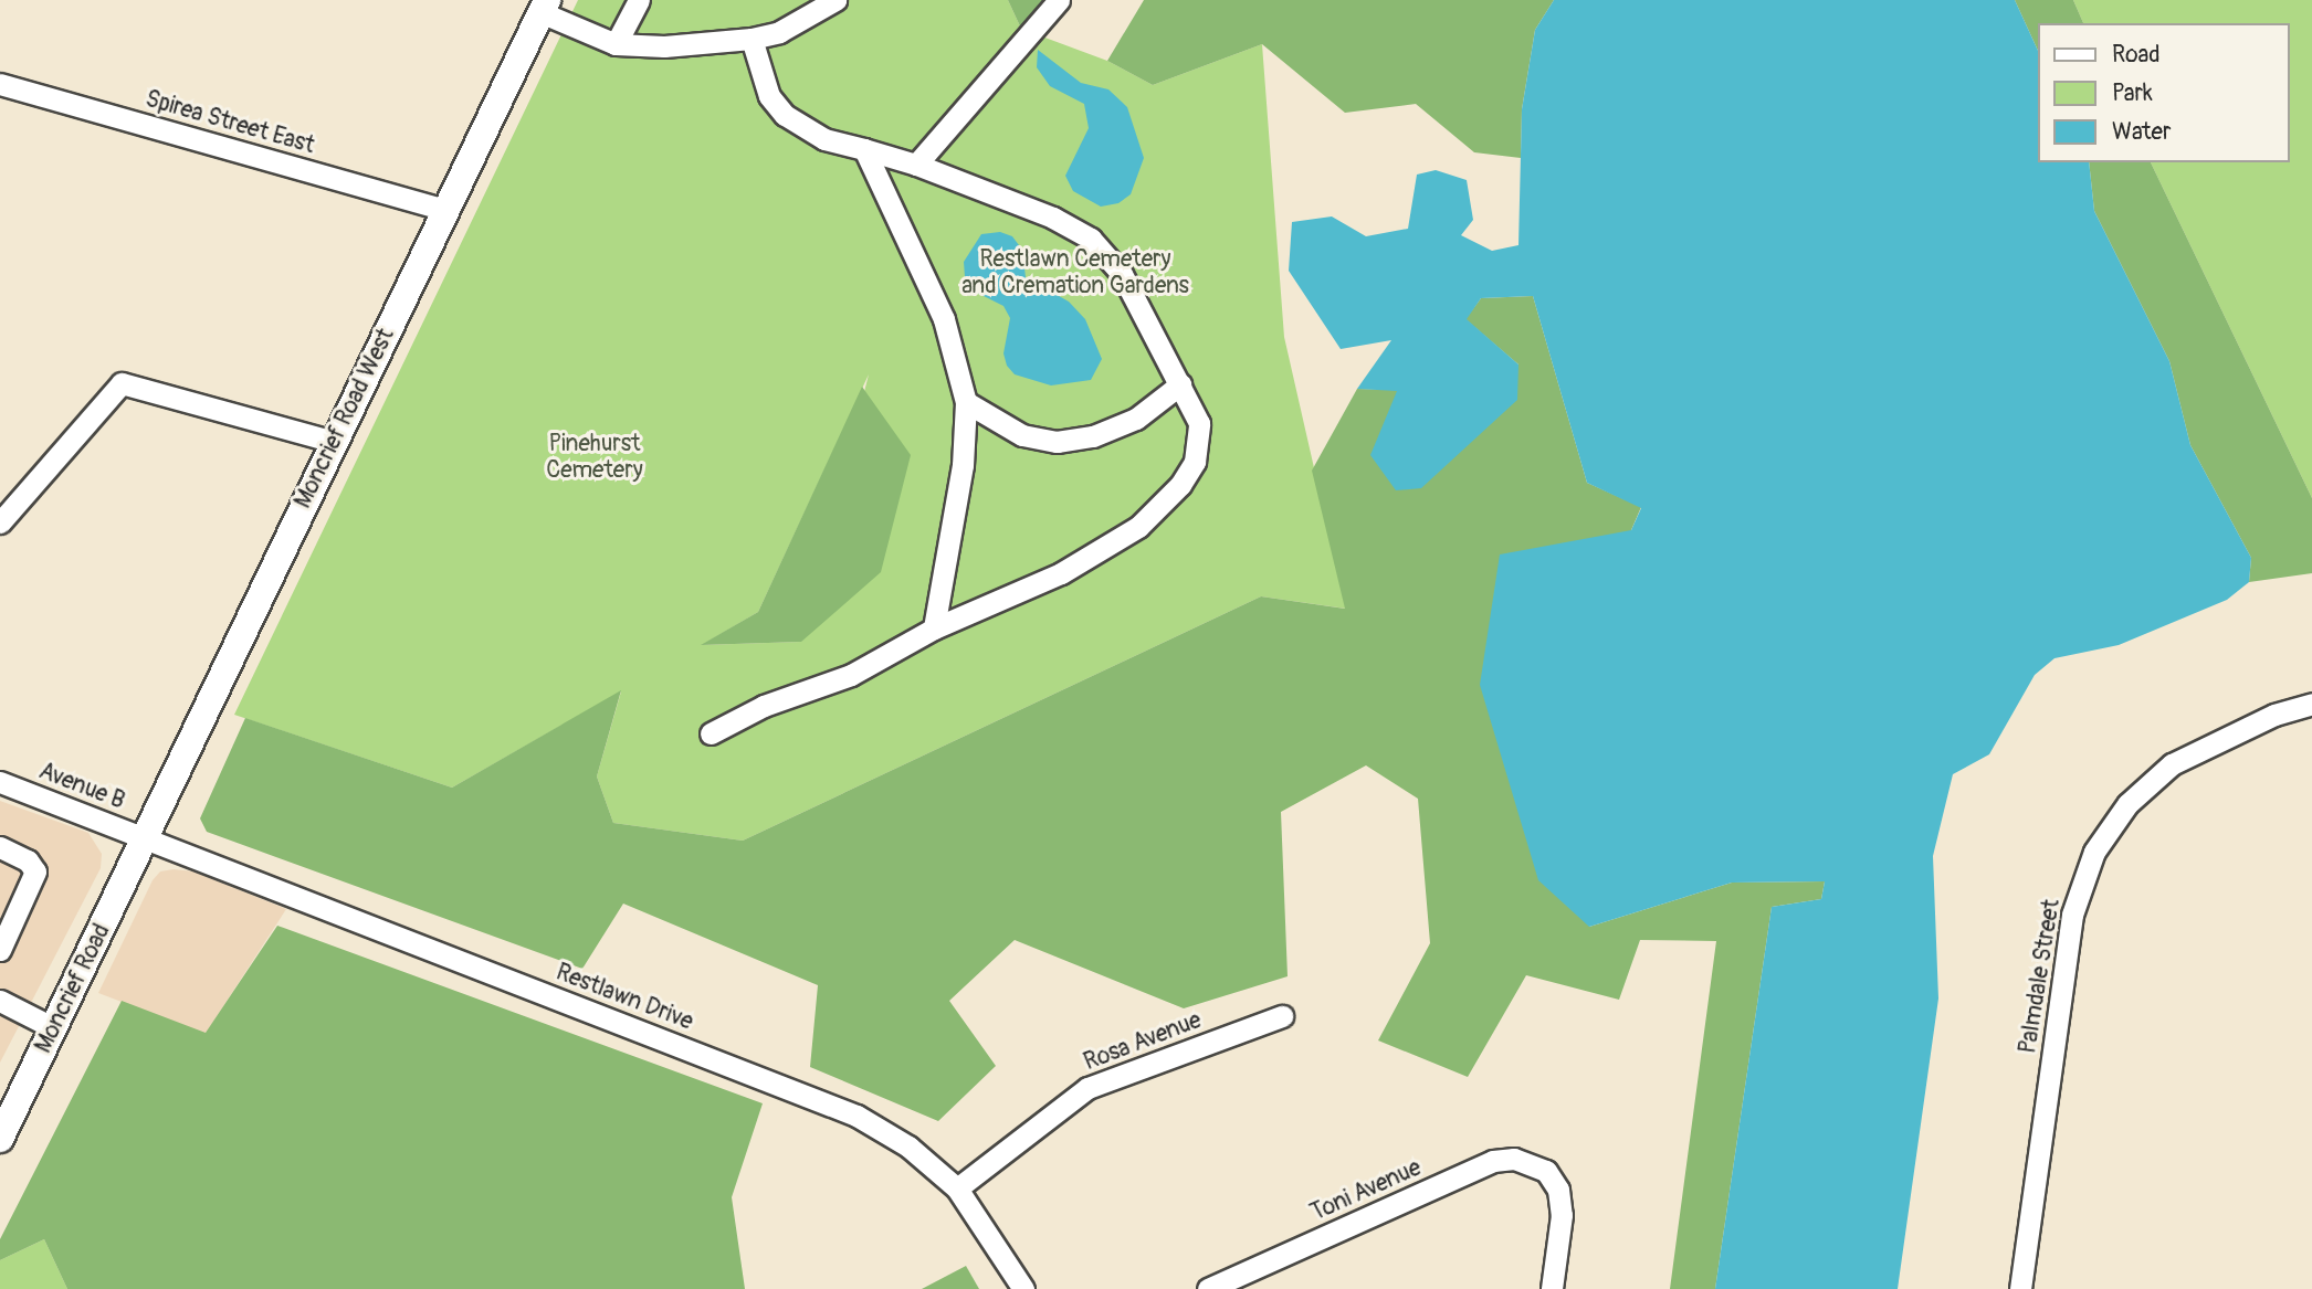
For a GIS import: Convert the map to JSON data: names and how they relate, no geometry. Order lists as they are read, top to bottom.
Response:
{
  "streets": {
    "main road": ["Moncrief Road West", "Moncrief Road"],
    "street": [
      "Spirea Street East",
      "Avenue B",
      "Palmdale Street",
      "Restlawn Drive",
      "Rosa Avenue",
      "Toni Avenue"
    ]
  },
  "crossings": [
    ["Spirea Street East", "Moncrief Road West"],
    ["Moncrief Road West", "Avenue B"],
    ["Moncrief Road West", "Moncrief Road"],
    ["Moncrief Road West", "Restlawn Drive"],
    ["Avenue B", "Moncrief Road"],
    ["Avenue B", "Restlawn Drive"],
    ["Moncrief Road", "Restlawn Drive"],
    ["Restlawn Drive", "Rosa Avenue"]
  ],
  "parks": ["Restlawn Cemetery and Cremation Gardens", "Pinehurst Cemetery"],
  "legend": ["Road", "Park", "Water"]
}
